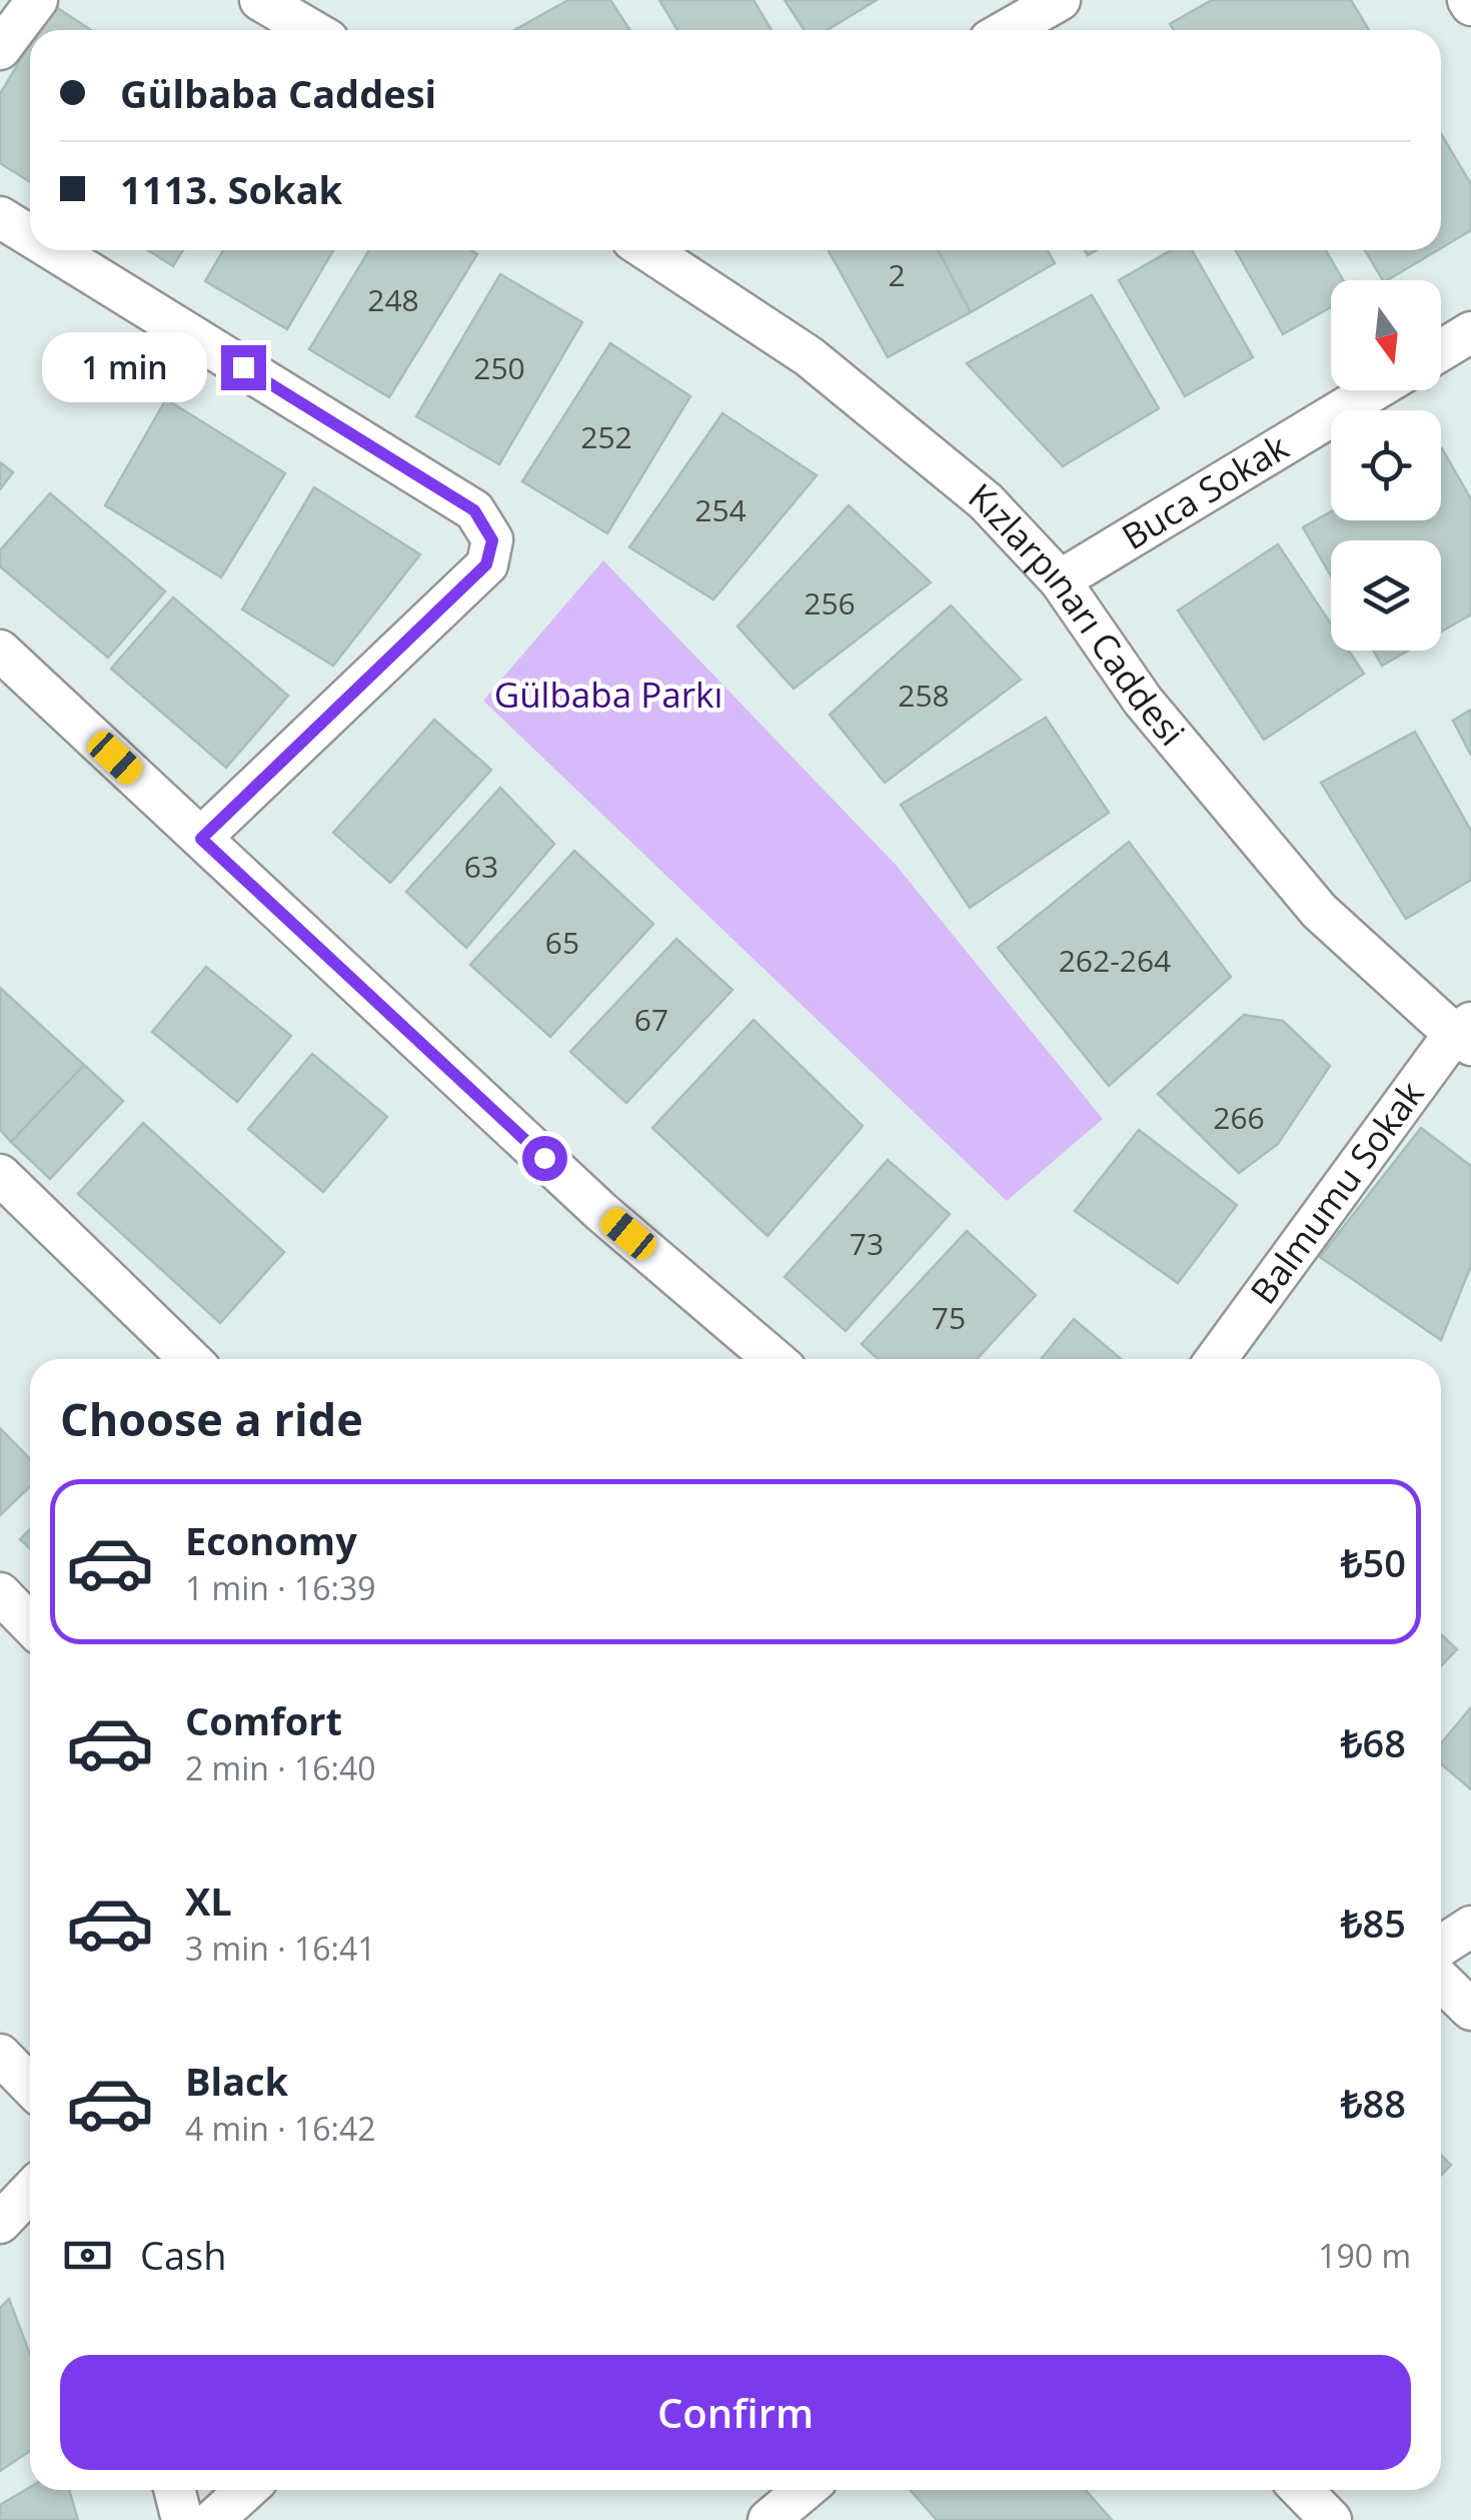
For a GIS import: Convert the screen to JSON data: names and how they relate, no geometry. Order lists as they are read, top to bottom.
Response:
{
  "streets": {
    "street": ["Buca Sokak", "Kızlarpınarı Caddesi", "Balmumu Sokak"]
  },
  "crossings": [
    ["Buca Sokak", "Kızlarpınarı Caddesi"],
    ["Kızlarpınarı Caddesi", "Balmumu Sokak"]
  ],
  "parks": ["Gülbaba Parkı"],
  "house_numbers": [
    "2",
    "248",
    "250",
    "252",
    "254",
    "256",
    "258",
    "63",
    "65",
    "262-264",
    "67",
    "266",
    "73",
    "75"
  ],
  "north": "bottom",
  "page": {
    "banner": ["Gülbaba Caddesi", "1113. Sokak"],
    "bubble": "1 min",
    "heading": "Choose a ride",
    "list": [
      {
        "name": "Economy",
        "note": "1 min · 16:39",
        "value": "₺50"
      },
      {
        "name": "Comfort",
        "note": "2 min · 16:40",
        "value": "₺68"
      },
      {
        "name": "XL",
        "note": "3 min · 16:41",
        "value": "₺85"
      },
      {
        "name": "Black",
        "note": "4 min · 16:42",
        "value": "₺88"
      }
    ],
    "pay": ["Cash", "190 m"],
    "buttons": "Confirm"
  }
}
